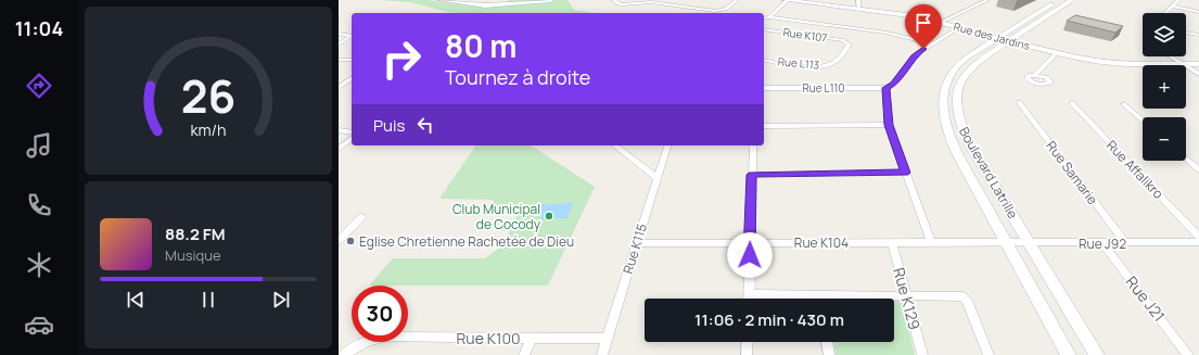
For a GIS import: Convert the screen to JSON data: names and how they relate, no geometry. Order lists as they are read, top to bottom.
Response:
{
  "streets": {
    "main road": ["Rue des Jardins", "Boulevard Latrille"],
    "street": [
      "Rue K107",
      "Rue L113",
      "Rue L110",
      "Rue Affalikro",
      "Rue Samarie",
      "Rue K104",
      "Rue J92",
      "Rue K115",
      "Rue K129",
      "Rue J21",
      "Rue K100"
    ]
  },
  "crossings": [
    ["Rue K107", "Rue L113"],
    ["Rue des Jardins", "Boulevard Latrille"],
    ["Boulevard Latrille", "Rue K104"],
    ["Boulevard Latrille", "Rue J92"],
    ["Rue Samarie", "Rue J92"],
    ["Rue K104", "Rue J92"],
    ["Rue K104", "Rue K115"],
    ["Rue K104", "Rue K129"],
    ["Rue J92", "Rue J21"],
    ["Rue K115", "Rue K100"]
  ],
  "places": ["Club Municipal de Cocody", "Eglise Chretienne Rachetée de Dieu"],
  "page": {
    "tabs": "11:04",
    "map_buttons": ["+", "−"],
    "turn": ["80 m", "Tournez à droite"],
    "then": "Puis",
    "song": ["88.2 FM", "Musique"],
    "limit": "30",
    "trip": "11:06 · 2 min · 430 m",
    "gauge": ["26", "km/h"]
  }
}
